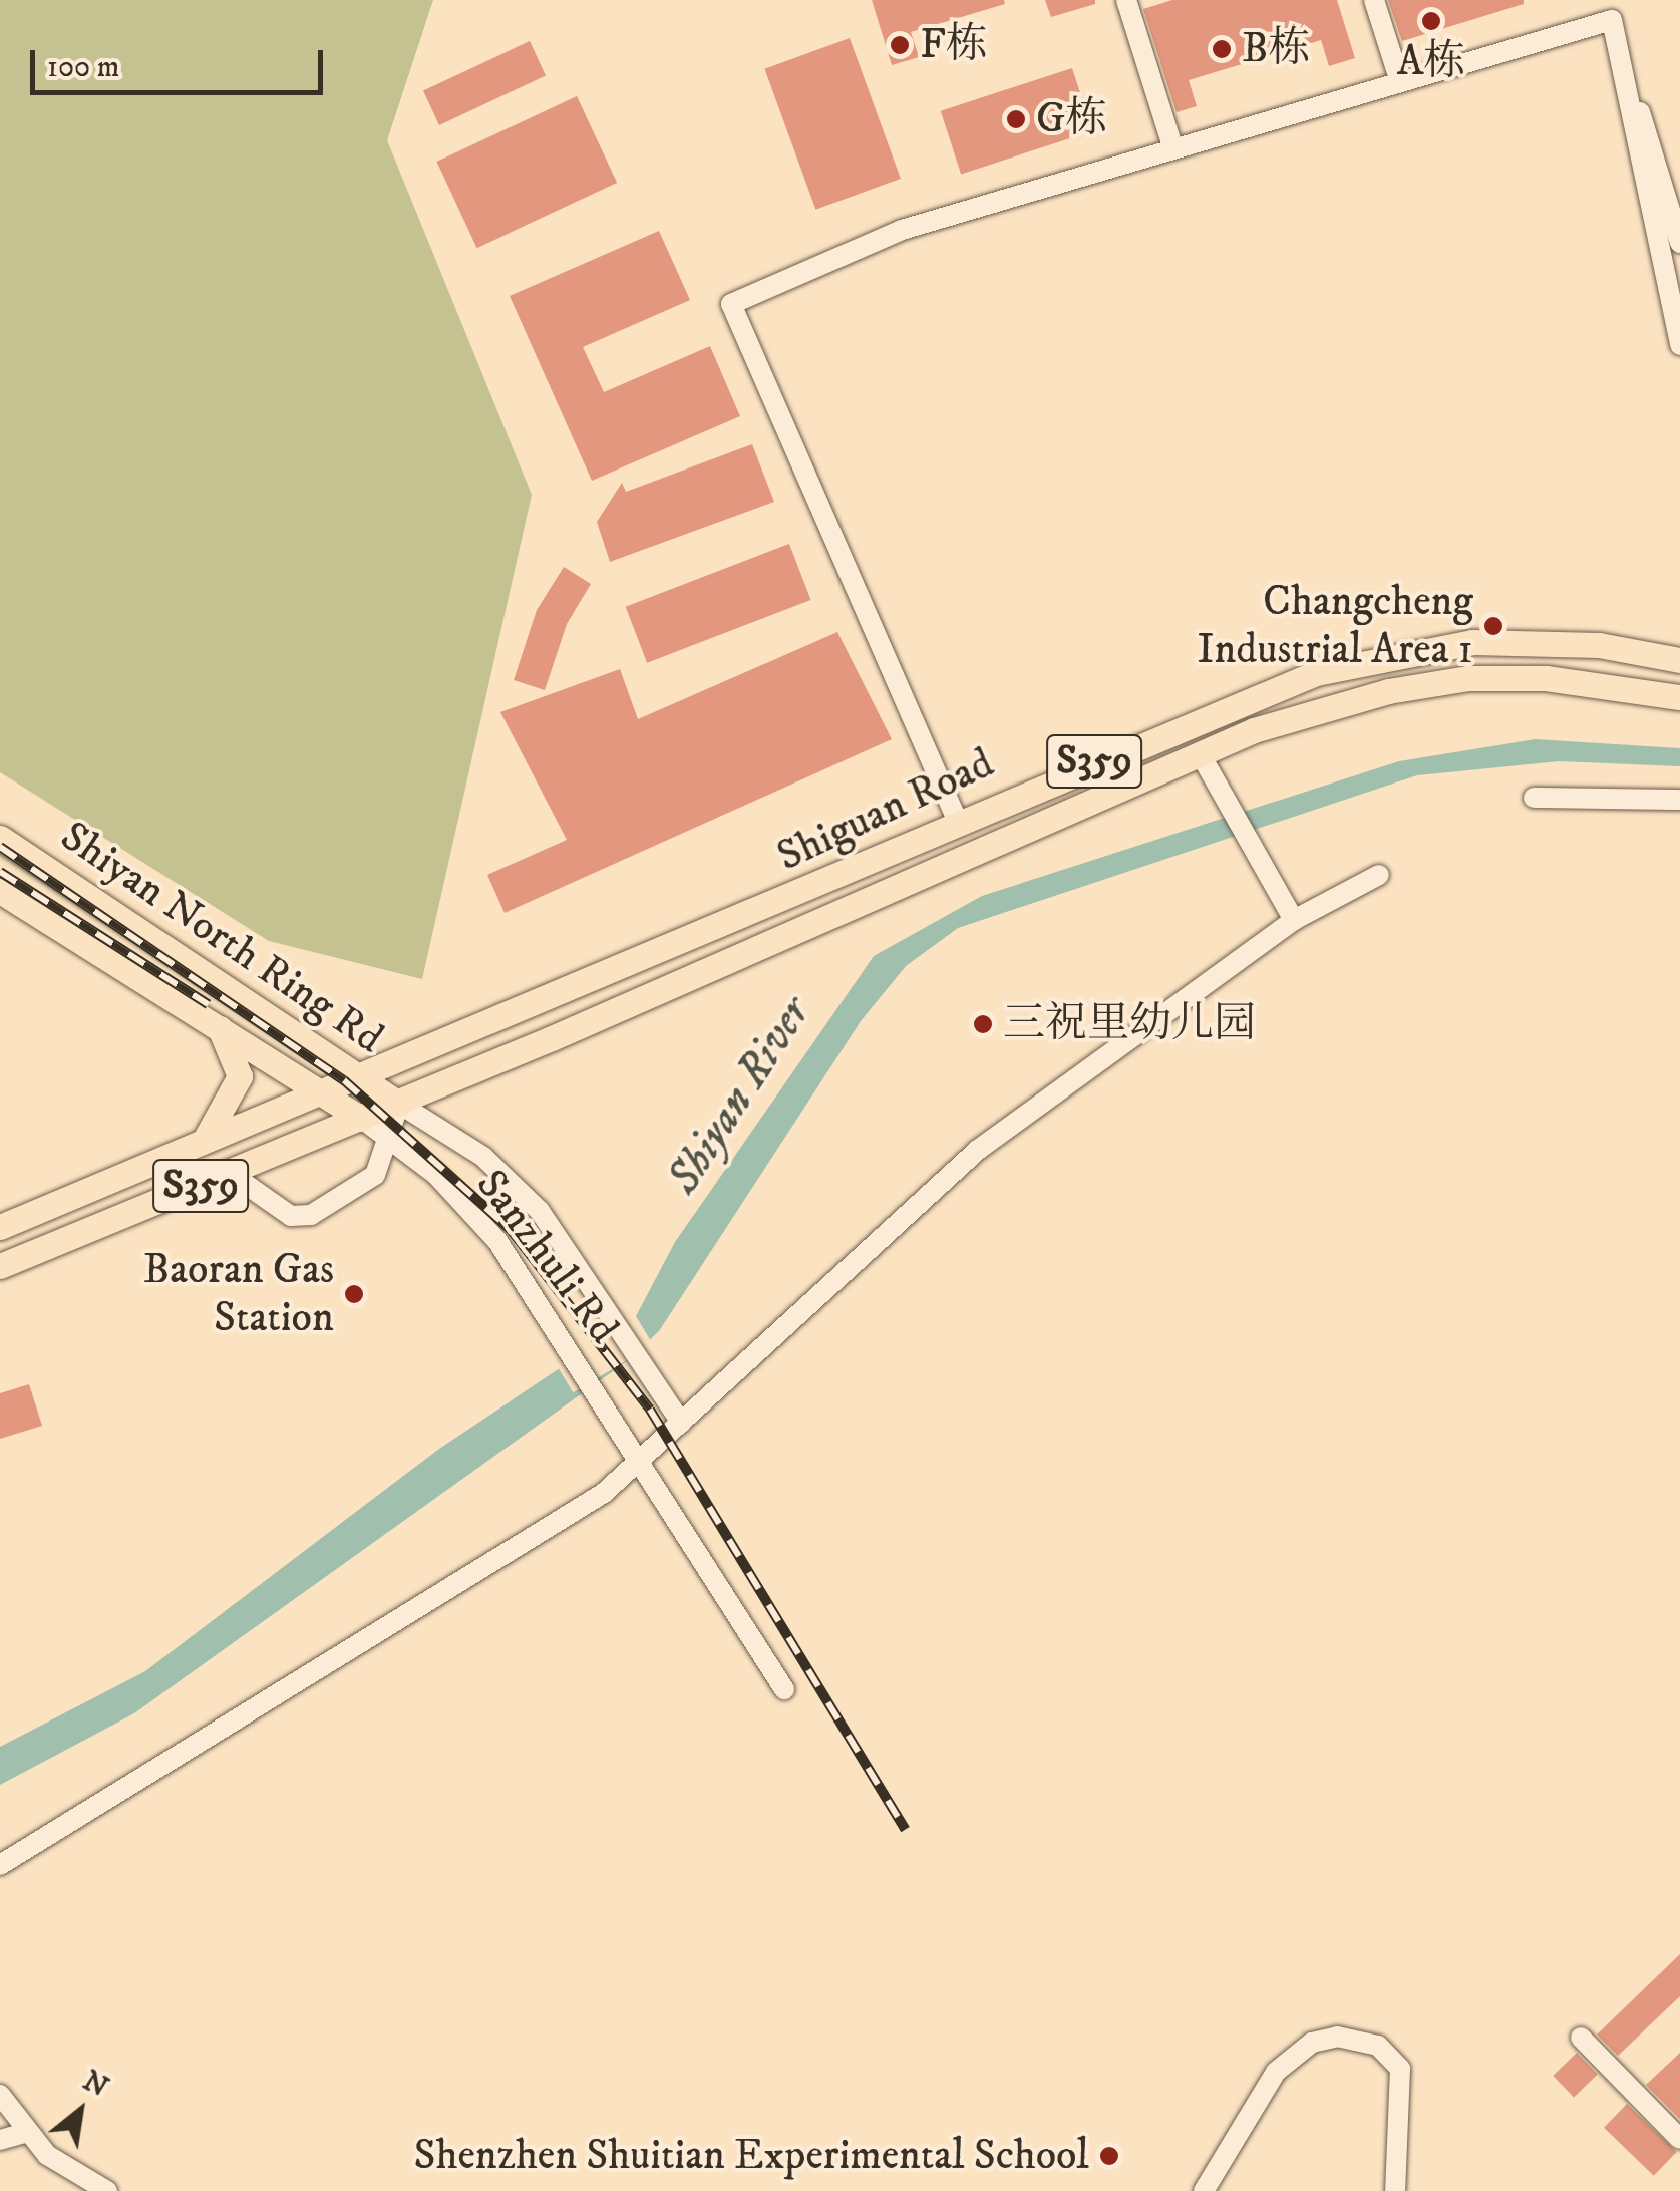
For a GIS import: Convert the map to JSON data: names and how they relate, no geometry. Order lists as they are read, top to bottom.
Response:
{
  "streets": {
    "main road": ["S359", "Shiguan Road", "Shiyan North Ring Rd"],
    "street": ["Sanzhuli Rd"]
  },
  "crossings": [
    ["S359", "Shiguan Road"],
    ["S359", "Shiyan North Ring Rd"],
    ["S359", "Sanzhuli Rd"],
    ["Shiguan Road", "Shiyan North Ring Rd"],
    ["Shiguan Road", "Sanzhuli Rd"],
    ["Shiyan North Ring Rd", "Sanzhuli Rd"]
  ],
  "water": ["Shiyan River"],
  "places": [
    "A栋",
    "F栋",
    "B栋",
    "G栋",
    "Changcheng Industrial Area 1",
    "三祝里幼儿园",
    "Baoran Gas Station",
    "Shenzhen Shuitian Experimental School"
  ],
  "scale_bar": "100 m",
  "north": "top right"
}
